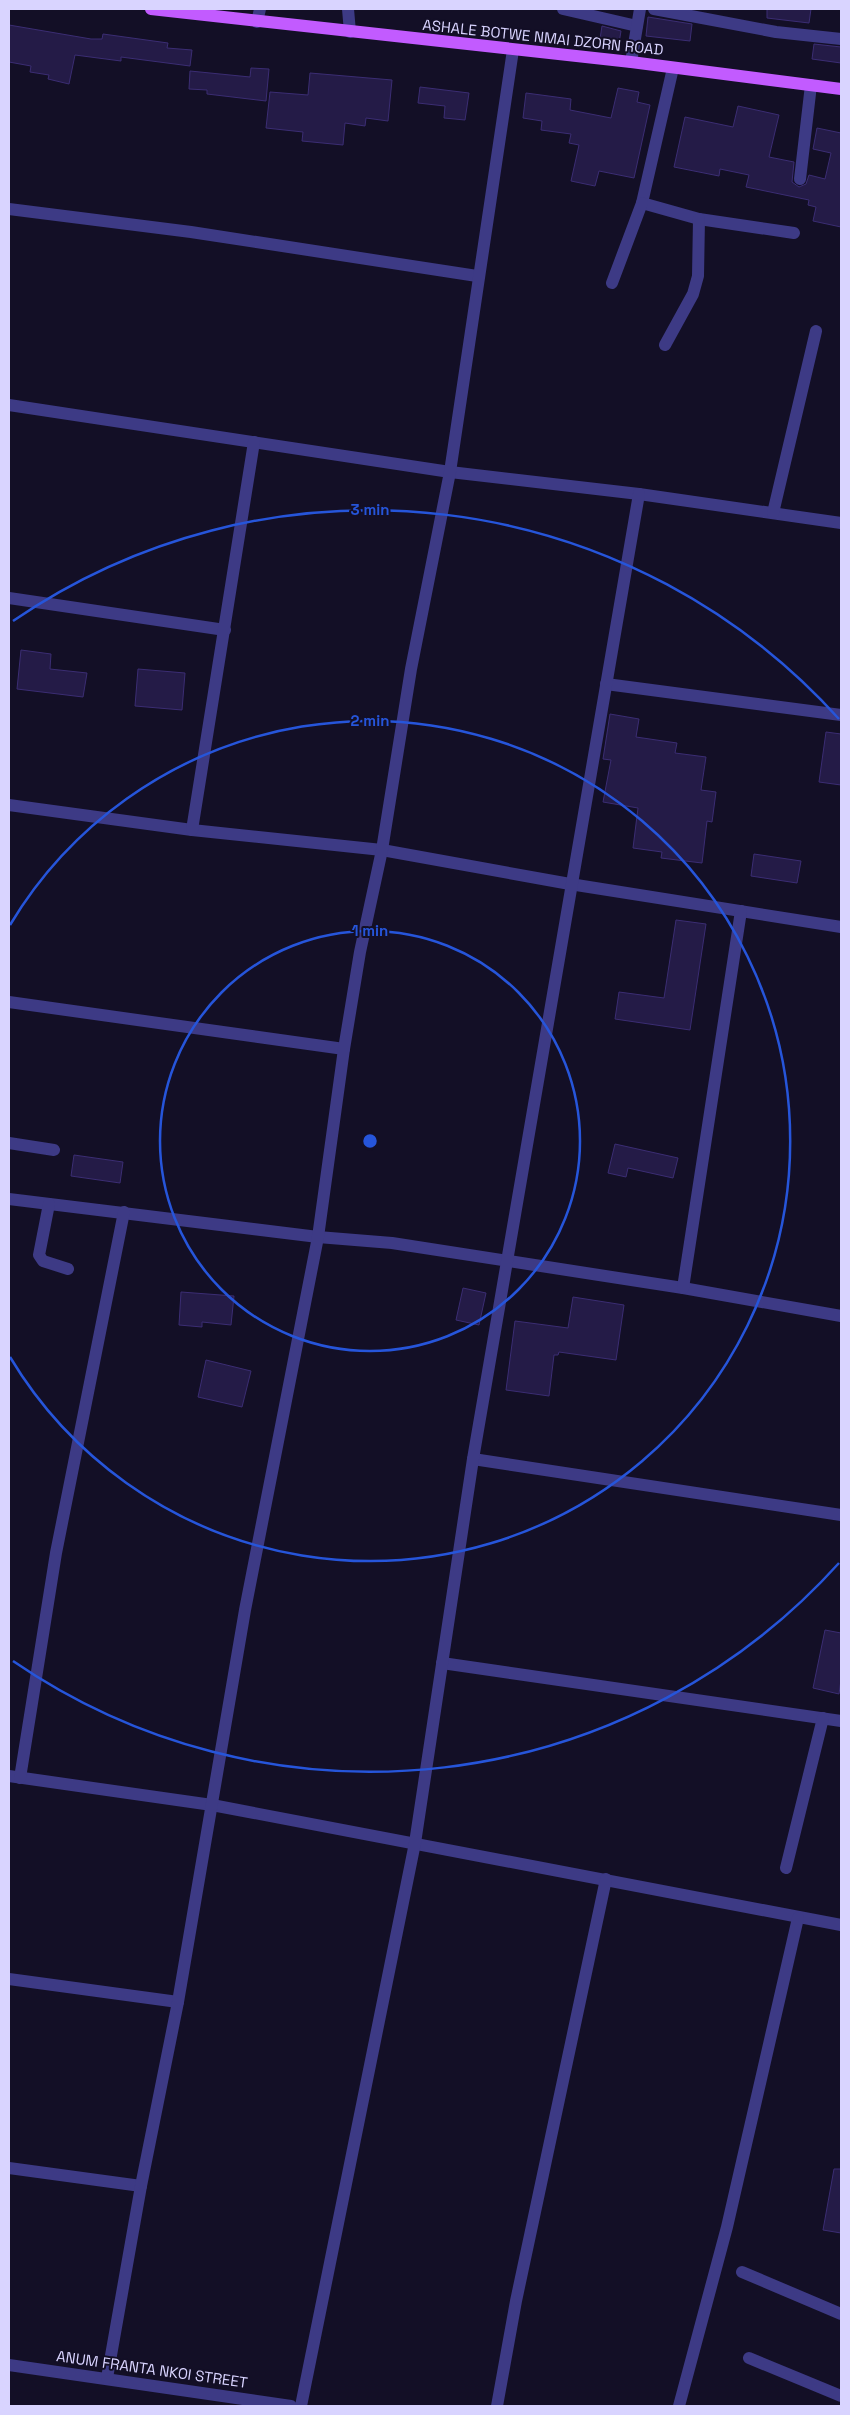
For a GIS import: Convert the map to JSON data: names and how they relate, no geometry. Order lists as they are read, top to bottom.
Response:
{
  "streets": {
    "main road": ["ASHALE BOTWE NMAI DZORN ROAD"],
    "street": ["ANUM FRANTA NKOI STREET"]
  },
  "rings": ["3 min", "2 min", "1 min"]
}
